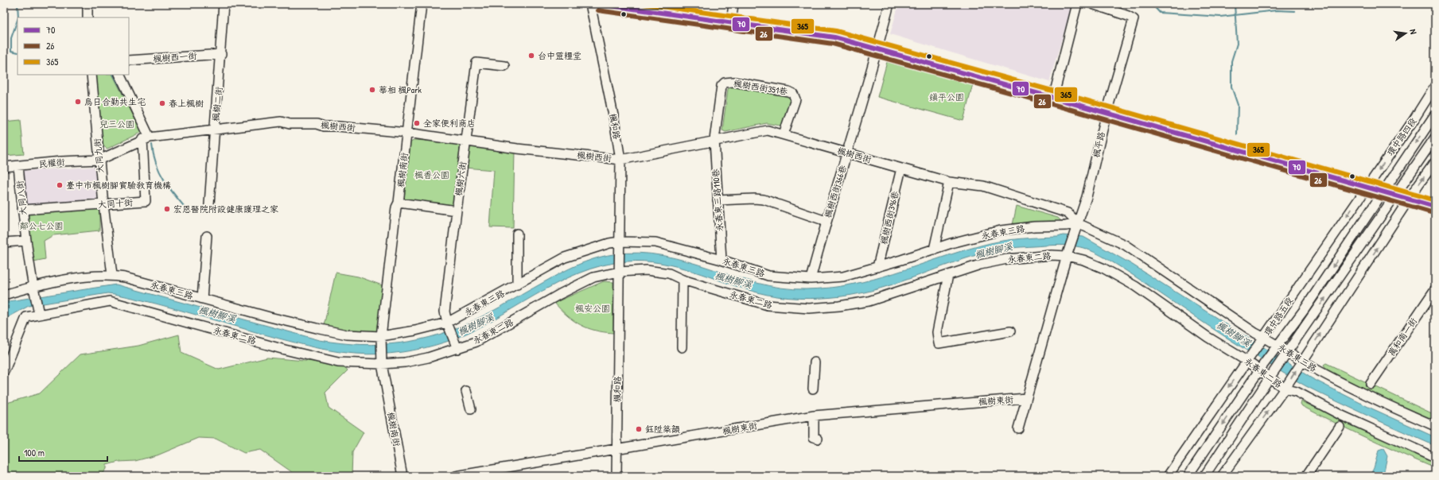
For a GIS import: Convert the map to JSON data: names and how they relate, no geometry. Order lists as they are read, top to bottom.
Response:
{
  "streets": {
    "street": [
      "楓樹西一街",
      "楓樹西街351巷",
      "楓樹二街",
      "楓樹西街",
      "楓和路",
      "環中路四段",
      "楓平路",
      "大同九街",
      "民權街",
      "楓樹南街",
      "楓樹六街",
      "楓樹西街366巷",
      "大同八街",
      "永春東三路110巷",
      "大同十街",
      "楓樹西街396巷",
      "永春東三路",
      "永春東二路",
      "環中路五段",
      "萬和南一街",
      "楓樹東街"
    ]
  },
  "crossings": [
    ["楓樹西一街", "楓樹二街"],
    ["楓樹西街351巷", "楓樹西街"],
    ["楓樹西街351巷", "永春東三路110巷"],
    ["楓樹二街", "楓樹西街"],
    ["楓樹西街", "楓和路"],
    ["楓樹西街", "楓平路"],
    ["楓樹西街", "大同九街"],
    ["楓樹西街", "民權街"],
    ["楓樹西街", "楓樹南街"],
    ["楓樹西街", "楓樹六街"],
    ["楓樹西街", "楓樹西街366巷"],
    ["楓樹西街", "永春東三路110巷"],
    ["楓樹西街", "大同十街"],
    ["楓樹西街", "楓樹西街396巷"],
    ["楓樹西街", "永春東三路"],
    ["楓和路", "永春東三路"],
    ["楓和路", "永春東二路"],
    ["楓和路", "楓樹東街"],
    ["環中路四段", "環中路五段"],
    ["楓平路", "永春東三路"],
    ["楓平路", "永春東二路"],
    ["大同九街", "民權街"],
    ["大同九街", "大同十街"],
    ["大同九街", "永春東三路"],
    ["民權街", "大同八街"],
    ["楓樹南街", "永春東三路"],
    ["楓樹南街", "永春東二路"],
    ["楓樹六街", "永春東三路"],
    ["楓樹六街", "永春東二路"],
    ["楓樹西街366巷", "永春東三路"],
    ["大同八街", "大同十街"],
    ["大同八街", "永春東三路"],
    ["大同八街", "永春東二路"],
    ["永春東三路110巷", "永春東三路"],
    ["楓樹西街396巷", "永春東三路"],
    ["永春東三路", "環中路五段"],
    ["永春東二路", "環中路五段"]
  ],
  "water": ["楓樹腳溪"],
  "parks": [
    "鎮平公園",
    "兒三公園",
    "楓香公園",
    "鄰公七公園",
    "楓安公園"
  ],
  "places": [
    "台中靈糧堂",
    "華相 楓Park",
    "烏日合勤共生宅",
    "春上楓樹",
    "全家便利商店",
    "臺中市楓樹腳實驗教育機構",
    "宏恩醫院附設健康護理之家",
    "鈺陞築韻"
  ],
  "lines": ["transit line 70", "transit line 365", "transit line 26"],
  "legend": ["70", "26", "365"],
  "scale_bar": "100 m",
  "north": "right"
}
